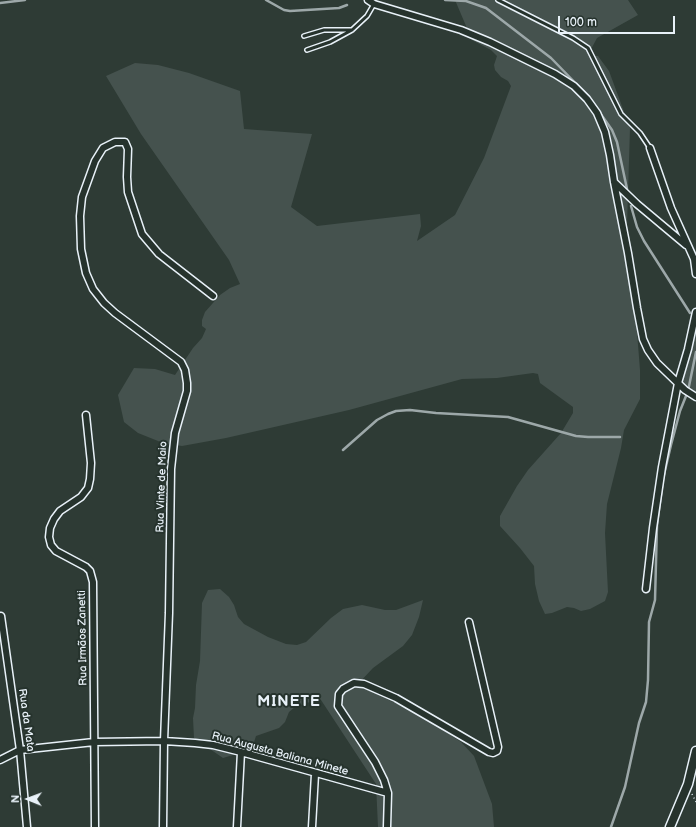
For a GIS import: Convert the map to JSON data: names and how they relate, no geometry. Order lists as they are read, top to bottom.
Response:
{
  "streets": {
    "street": [
      "Rua Vinte de Maio",
      "Rua Irmãos Zanetti",
      "Rua da Mata",
      "Rua Augusta Baliana Minete"
    ]
  },
  "crossings": [
    ["Rua Vinte de Maio", "Rua Augusta Baliana Minete"],
    ["Rua Irmãos Zanetti", "Rua Augusta Baliana Minete"],
    ["Rua da Mata", "Rua Augusta Baliana Minete"]
  ],
  "districts": ["MINETE"],
  "scale_bar": "100 m",
  "north": "left"
}
